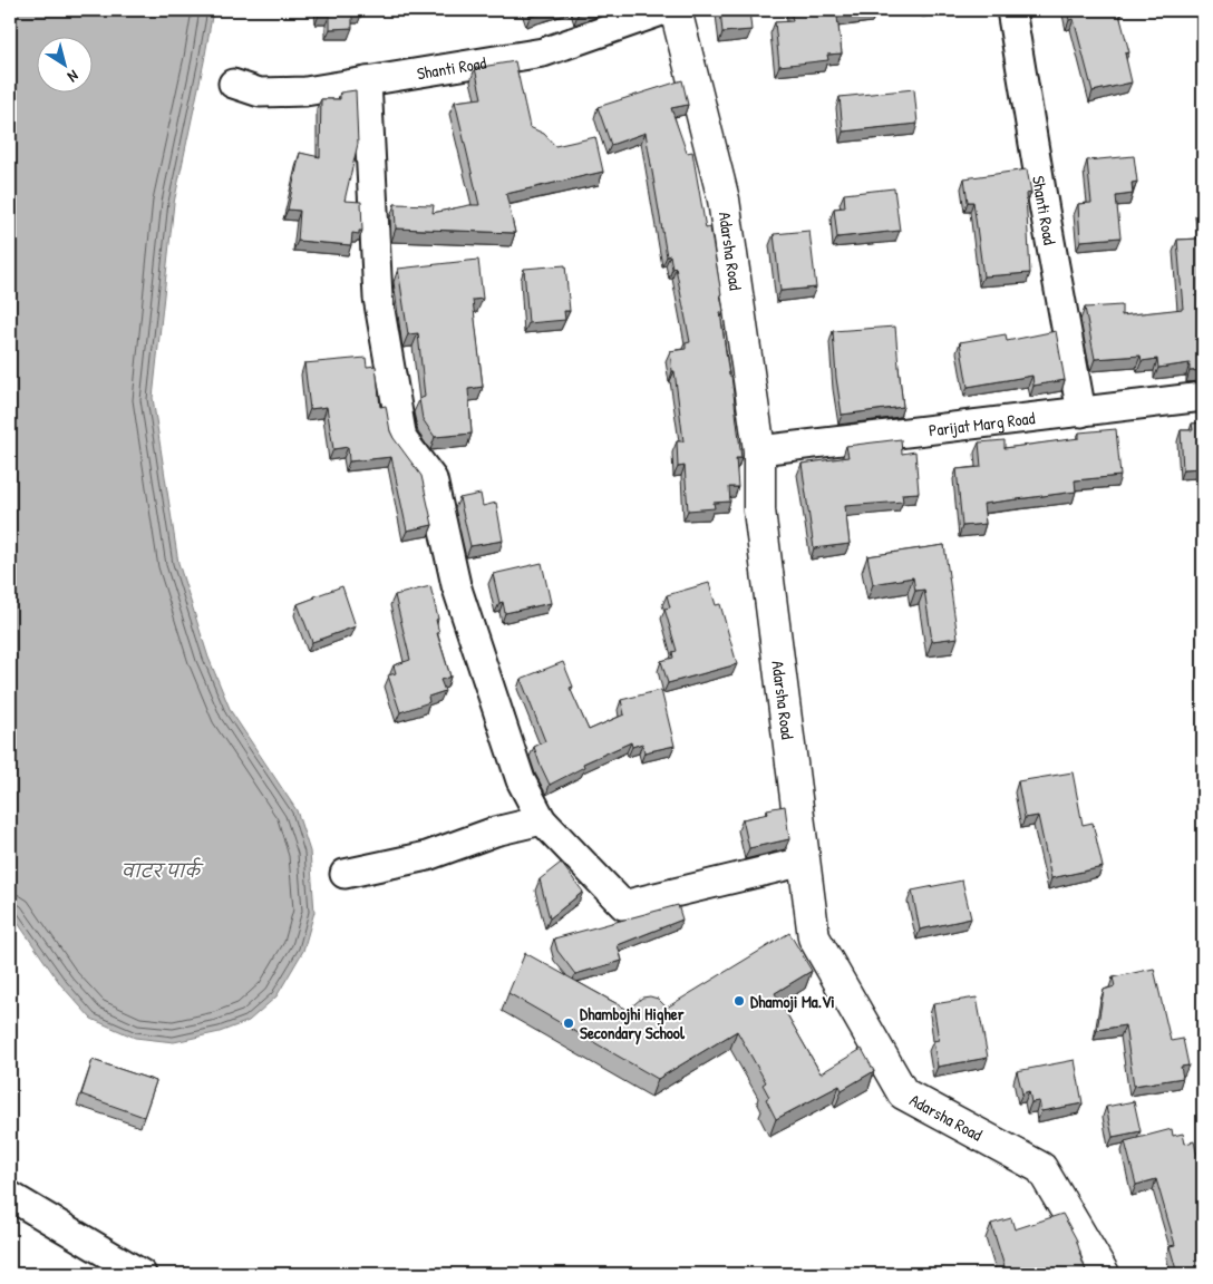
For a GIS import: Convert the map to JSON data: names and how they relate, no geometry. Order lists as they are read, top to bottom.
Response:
{
  "streets": {
    "main road": ["Adarsha Road"],
    "street": ["Shanti Road", "Parijat Marg Road"]
  },
  "crossings": [
    ["Shanti Road", "Parijat Marg Road"],
    ["Adarsha Road", "Parijat Marg Road"]
  ],
  "water": ["वाटर पार्क"],
  "places": ["Dhamoji Ma.Vi", "Dhambojhi Higher Secondary School"],
  "north": "bottom right"
}
